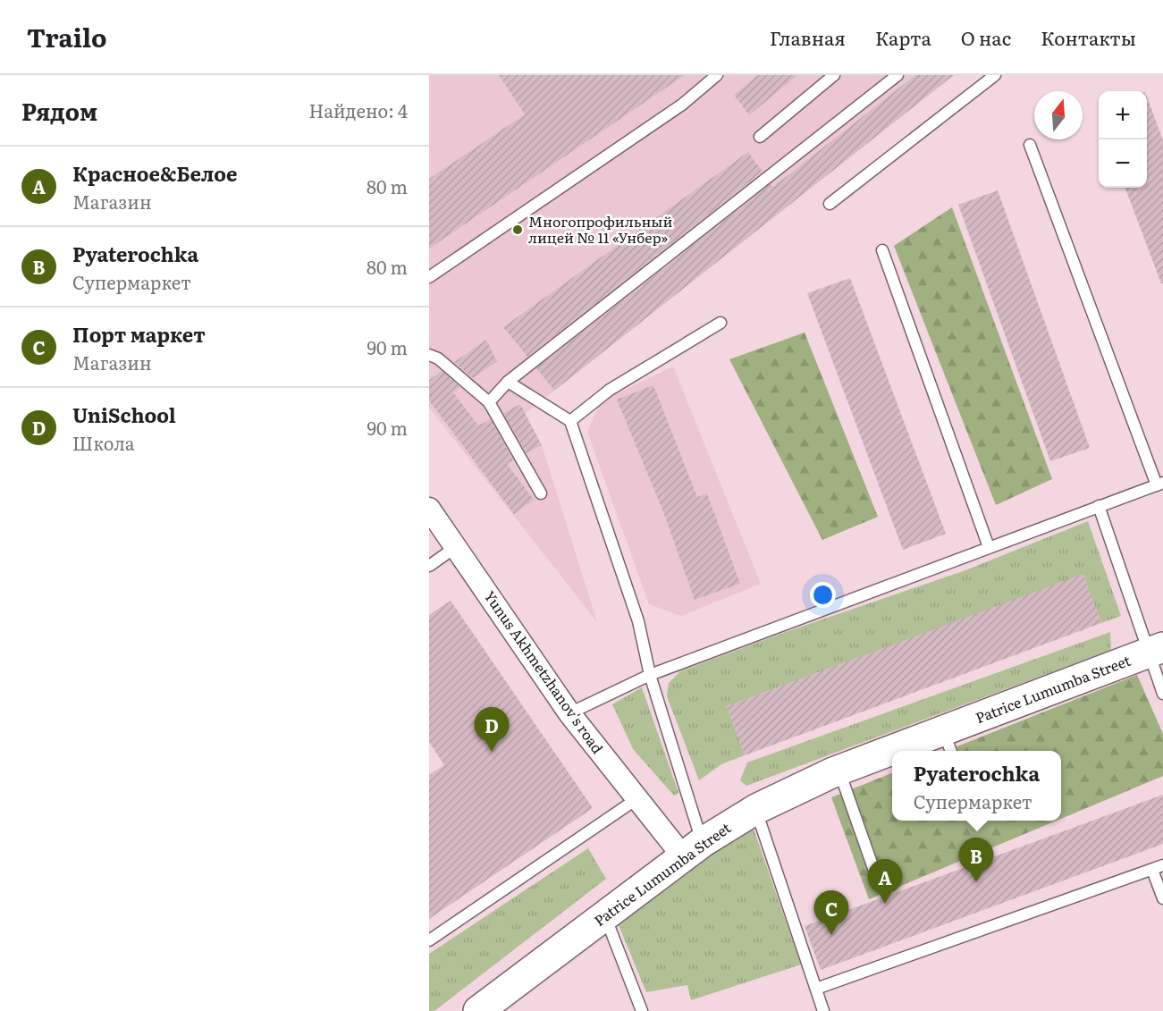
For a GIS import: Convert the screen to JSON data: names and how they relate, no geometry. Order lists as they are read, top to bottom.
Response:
{
  "streets": {
    "street": ["Yunus Akhmetzhanov's road", "Patrice Lumumba Street"]
  },
  "crossings": [
    ["Yunus Akhmetzhanov's road", "Patrice Lumumba Street"]
  ],
  "places": ["Многопрофильный лицей № 11 «Унбер»"],
  "north": "top",
  "page": {
    "header": "Trailo",
    "nav": [
      "Главная",
      "Карта",
      "О нас",
      "Контакты"
    ],
    "heading": ["Рядом", "Найдено: 4"],
    "map_buttons": ["+", "−"],
    "list": [
      {
        "mark": "A",
        "name": "Красное&Белое",
        "note": "Магазин",
        "value": "80 m"
      },
      {
        "mark": "B",
        "name": "Pyaterochka",
        "note": "Супермаркет",
        "value": "80 m"
      },
      {
        "mark": "C",
        "name": "Порт маркет",
        "note": "Магазин",
        "value": "90 m"
      },
      {
        "mark": "D",
        "name": "UniSchool",
        "note": "Школа",
        "value": "90 m"
      }
    ],
    "pins": [
      "D",
      "B",
      "A",
      "C"
    ],
    "popup": ["Pyaterochka", "Супермаркет"]
  }
}
